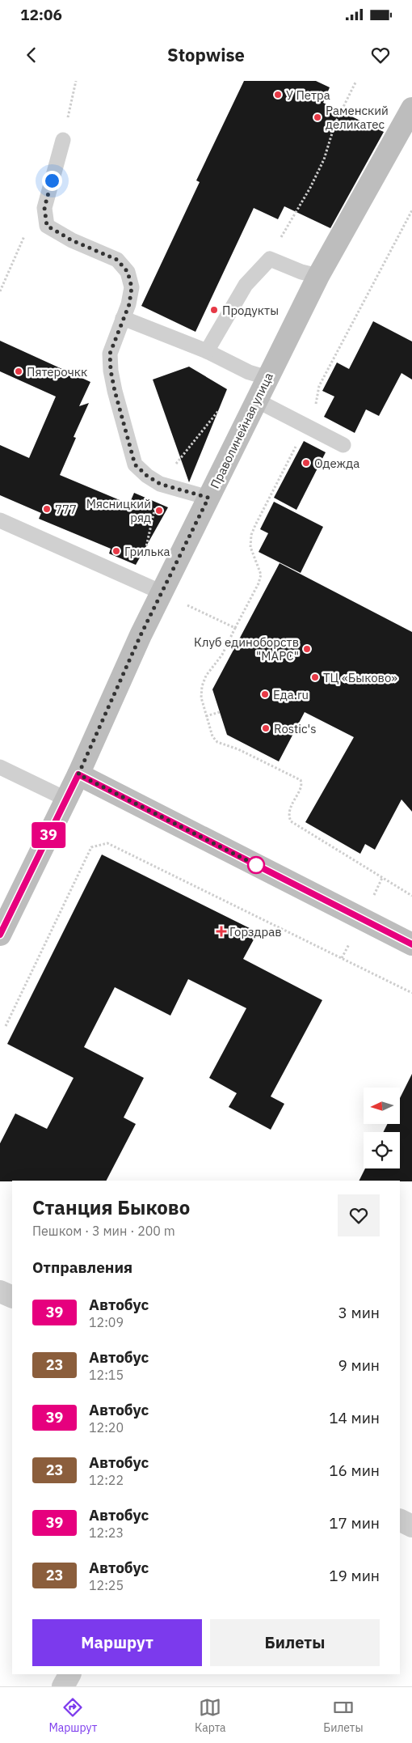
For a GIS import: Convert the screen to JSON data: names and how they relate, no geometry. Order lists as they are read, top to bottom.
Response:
{
  "streets": {
    "main road": ["Праволинейная улица"]
  },
  "places": {
    "other": [
      "У Петра",
      "Раменский деликатес",
      "Продукты",
      "Пятерочкк",
      "Одежда",
      "777",
      "Мясницкий ряд",
      "Грилька",
      "Клуб единоборств \"МАРС\"",
      "ТЦ «Быково»",
      "Еда.ru",
      "Rostic's"
    ],
    "health": ["Горздрав"]
  },
  "lines": ["bus line 39"],
  "north": "left",
  "page": {
    "status": "12:06",
    "header": "Stopwise",
    "on_map": "39",
    "heading": [
      ["Станция Быково", "Пешком · 3 мин · 200 m"],
      "Отправления"
    ],
    "list": [
      {
        "mark": "39",
        "name": "Автобус",
        "note": "12:09",
        "value": "3 мин"
      },
      {
        "mark": "23",
        "name": "Автобус",
        "note": "12:15",
        "value": "9 мин"
      },
      {
        "mark": "39",
        "name": "Автобус",
        "note": "12:20",
        "value": "14 мин"
      },
      {
        "mark": "23",
        "name": "Автобус",
        "note": "12:22",
        "value": "16 мин"
      },
      {
        "mark": "39",
        "name": "Автобус",
        "note": "12:23",
        "value": "17 мин"
      },
      {
        "mark": "23",
        "name": "Автобус",
        "note": "12:25",
        "value": "19 мин"
      }
    ],
    "buttons": ["Маршрут", "Билеты"],
    "tabs": ["Маршрут", "Карта", "Билеты"]
  }
}
